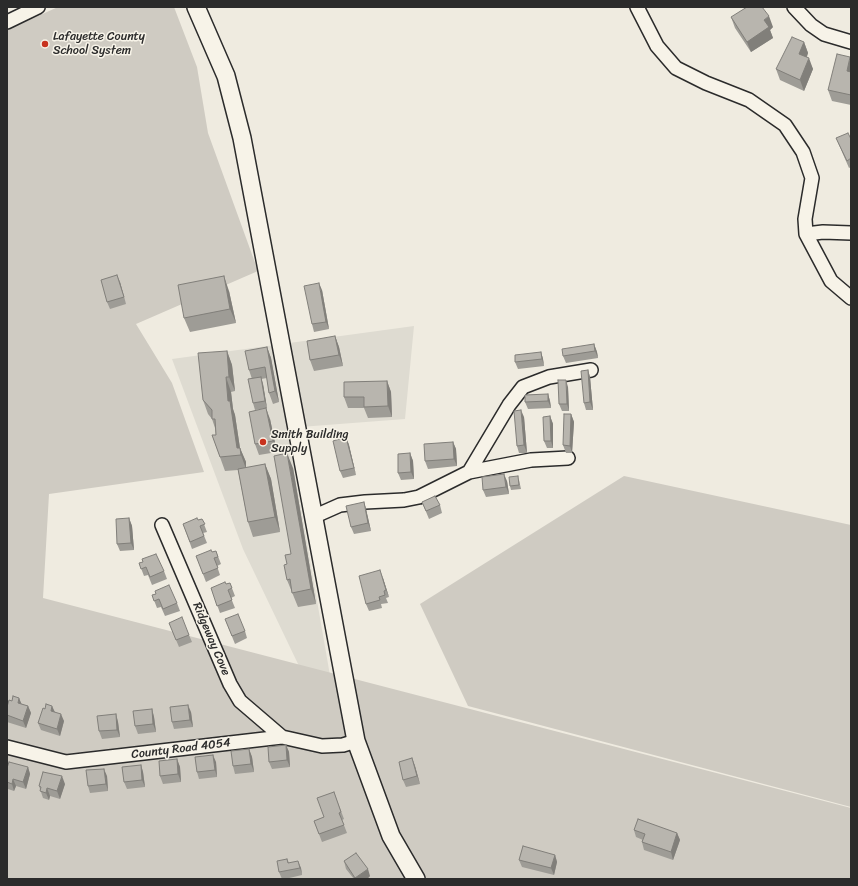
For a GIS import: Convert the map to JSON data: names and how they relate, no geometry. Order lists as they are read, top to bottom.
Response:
{
  "streets": {
    "street": ["Ridgeway Cove", "County Road 4054"]
  },
  "crossings": [
    ["Ridgeway Cove", "County Road 4054"]
  ],
  "places": ["Lafayette County School System", "Smith Building Supply"]
}
